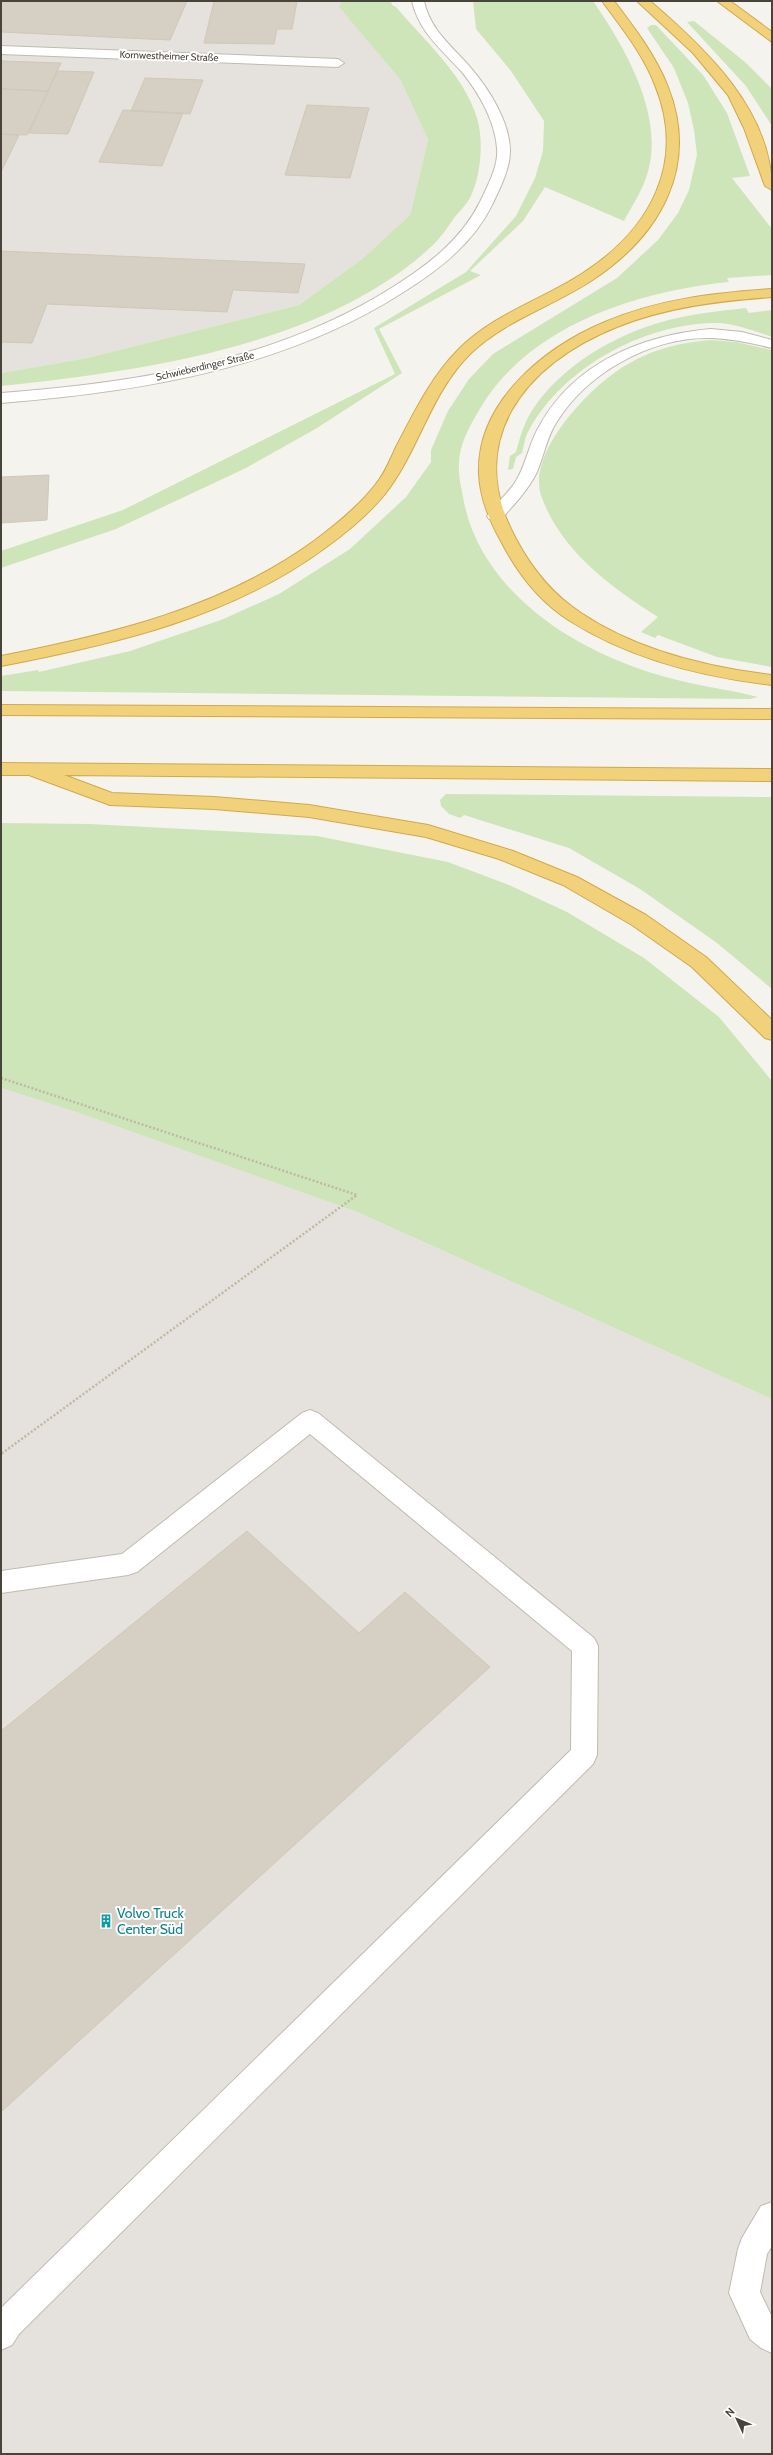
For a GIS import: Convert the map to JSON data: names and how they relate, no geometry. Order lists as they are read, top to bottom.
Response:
{
  "streets": {
    "street": ["Kornwestheimer Straße", "Schwieberdinger Straße"]
  },
  "places": {
    "building": ["Volvo Truck Center Süd"]
  },
  "north": "top left"
}
